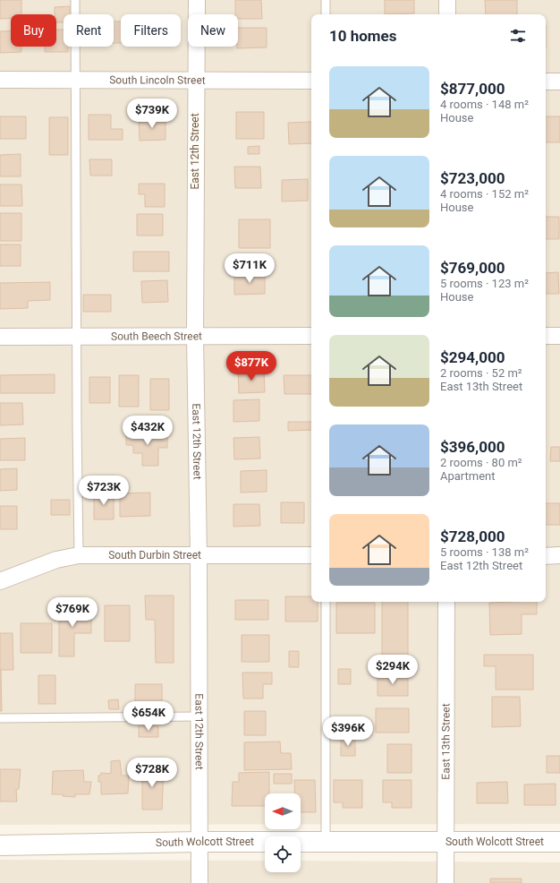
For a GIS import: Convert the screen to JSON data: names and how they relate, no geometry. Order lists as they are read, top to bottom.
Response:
{
  "streets": {
    "main road": ["South Wolcott Street"],
    "street": [
      "South Lincoln Street",
      "East 12th Street",
      "South Beech Street",
      "South Durbin Street",
      "East 13th Street"
    ]
  },
  "crossings": [
    ["South Lincoln Street", "East 12th Street"],
    ["East 12th Street", "South Beech Street"],
    ["East 12th Street", "South Durbin Street"],
    ["East 12th Street", "South Wolcott Street"],
    ["East 13th Street", "South Wolcott Street"]
  ],
  "north": "left",
  "page": {
    "chip": [
      "Buy",
      "Rent",
      "Filters",
      "New"
    ],
    "heading": "10 homes",
    "list": [
      {
        "name": "$877,000",
        "note": "4 rooms · 148 m² · House"
      },
      {
        "name": "$723,000",
        "note": "4 rooms · 152 m² · House"
      },
      {
        "name": "$769,000",
        "note": "5 rooms · 123 m² · House"
      },
      {
        "name": "$294,000",
        "note": "2 rooms · 52 m² · East 13th Street"
      },
      {
        "name": "$396,000",
        "note": "2 rooms · 80 m² · Apartment"
      },
      {
        "name": "$728,000",
        "note": "5 rooms · 138 m² · East 12th Street"
      }
    ],
    "price": [
      "$739K",
      "$711K",
      "$877K",
      "$432K",
      "$723K",
      "$769K",
      "$294K",
      "$654K",
      "$396K",
      "$728K"
    ]
  }
}
